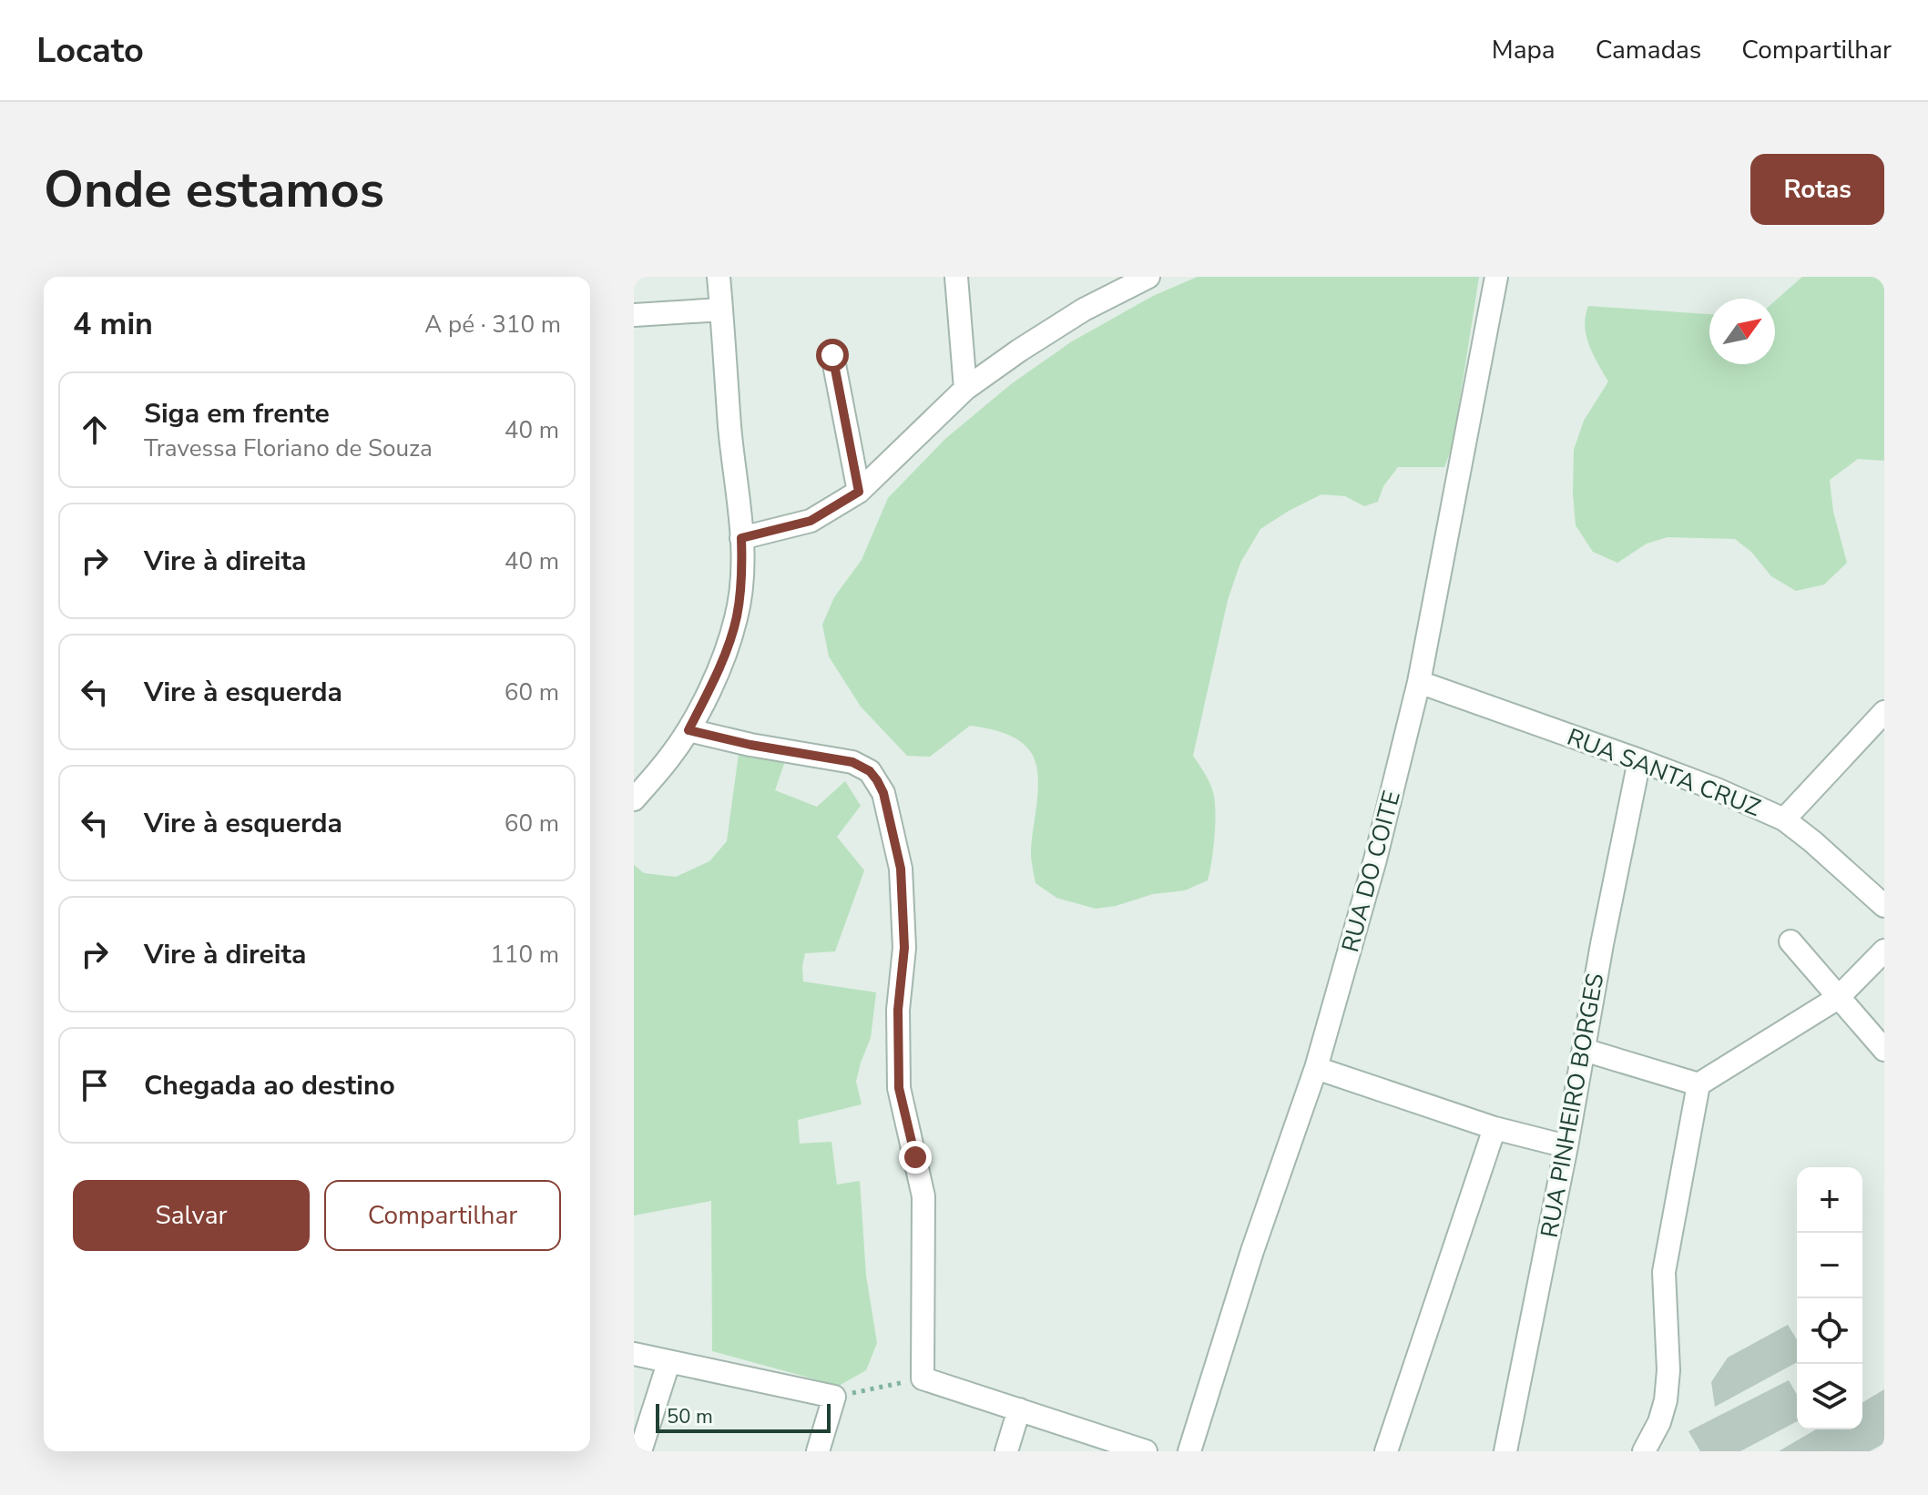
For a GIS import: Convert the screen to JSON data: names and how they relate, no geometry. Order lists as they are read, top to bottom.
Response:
{
  "streets": {
    "street": ["RUA SANTA CRUZ", "RUA DO COITE", "RUA PINHEIRO BORGES"]
  },
  "crossings": [
    ["RUA SANTA CRUZ", "RUA DO COITE"],
    ["RUA SANTA CRUZ", "RUA PINHEIRO BORGES"]
  ],
  "scale_bar": "50 m",
  "north": "top right",
  "page": {
    "header": "Locato",
    "nav": ["Mapa", "Camadas", "Compartilhar"],
    "buttons": [
      "Rotas",
      ["Salvar", "Compartilhar"]
    ],
    "title": "Onde estamos",
    "heading": ["4 min", "A pé · 310 m"],
    "list": [
      ["Siga em frente", "Travessa Floriano de Souza", "40 m"],
      ["Vire à direita", "40 m"],
      ["Vire à esquerda", "60 m"],
      ["Vire à esquerda", "60 m"],
      ["Vire à direita", "110 m"],
      "Chegada ao destino"
    ],
    "map_buttons": ["+", "−"],
    "scale": "50 m"
  }
}
